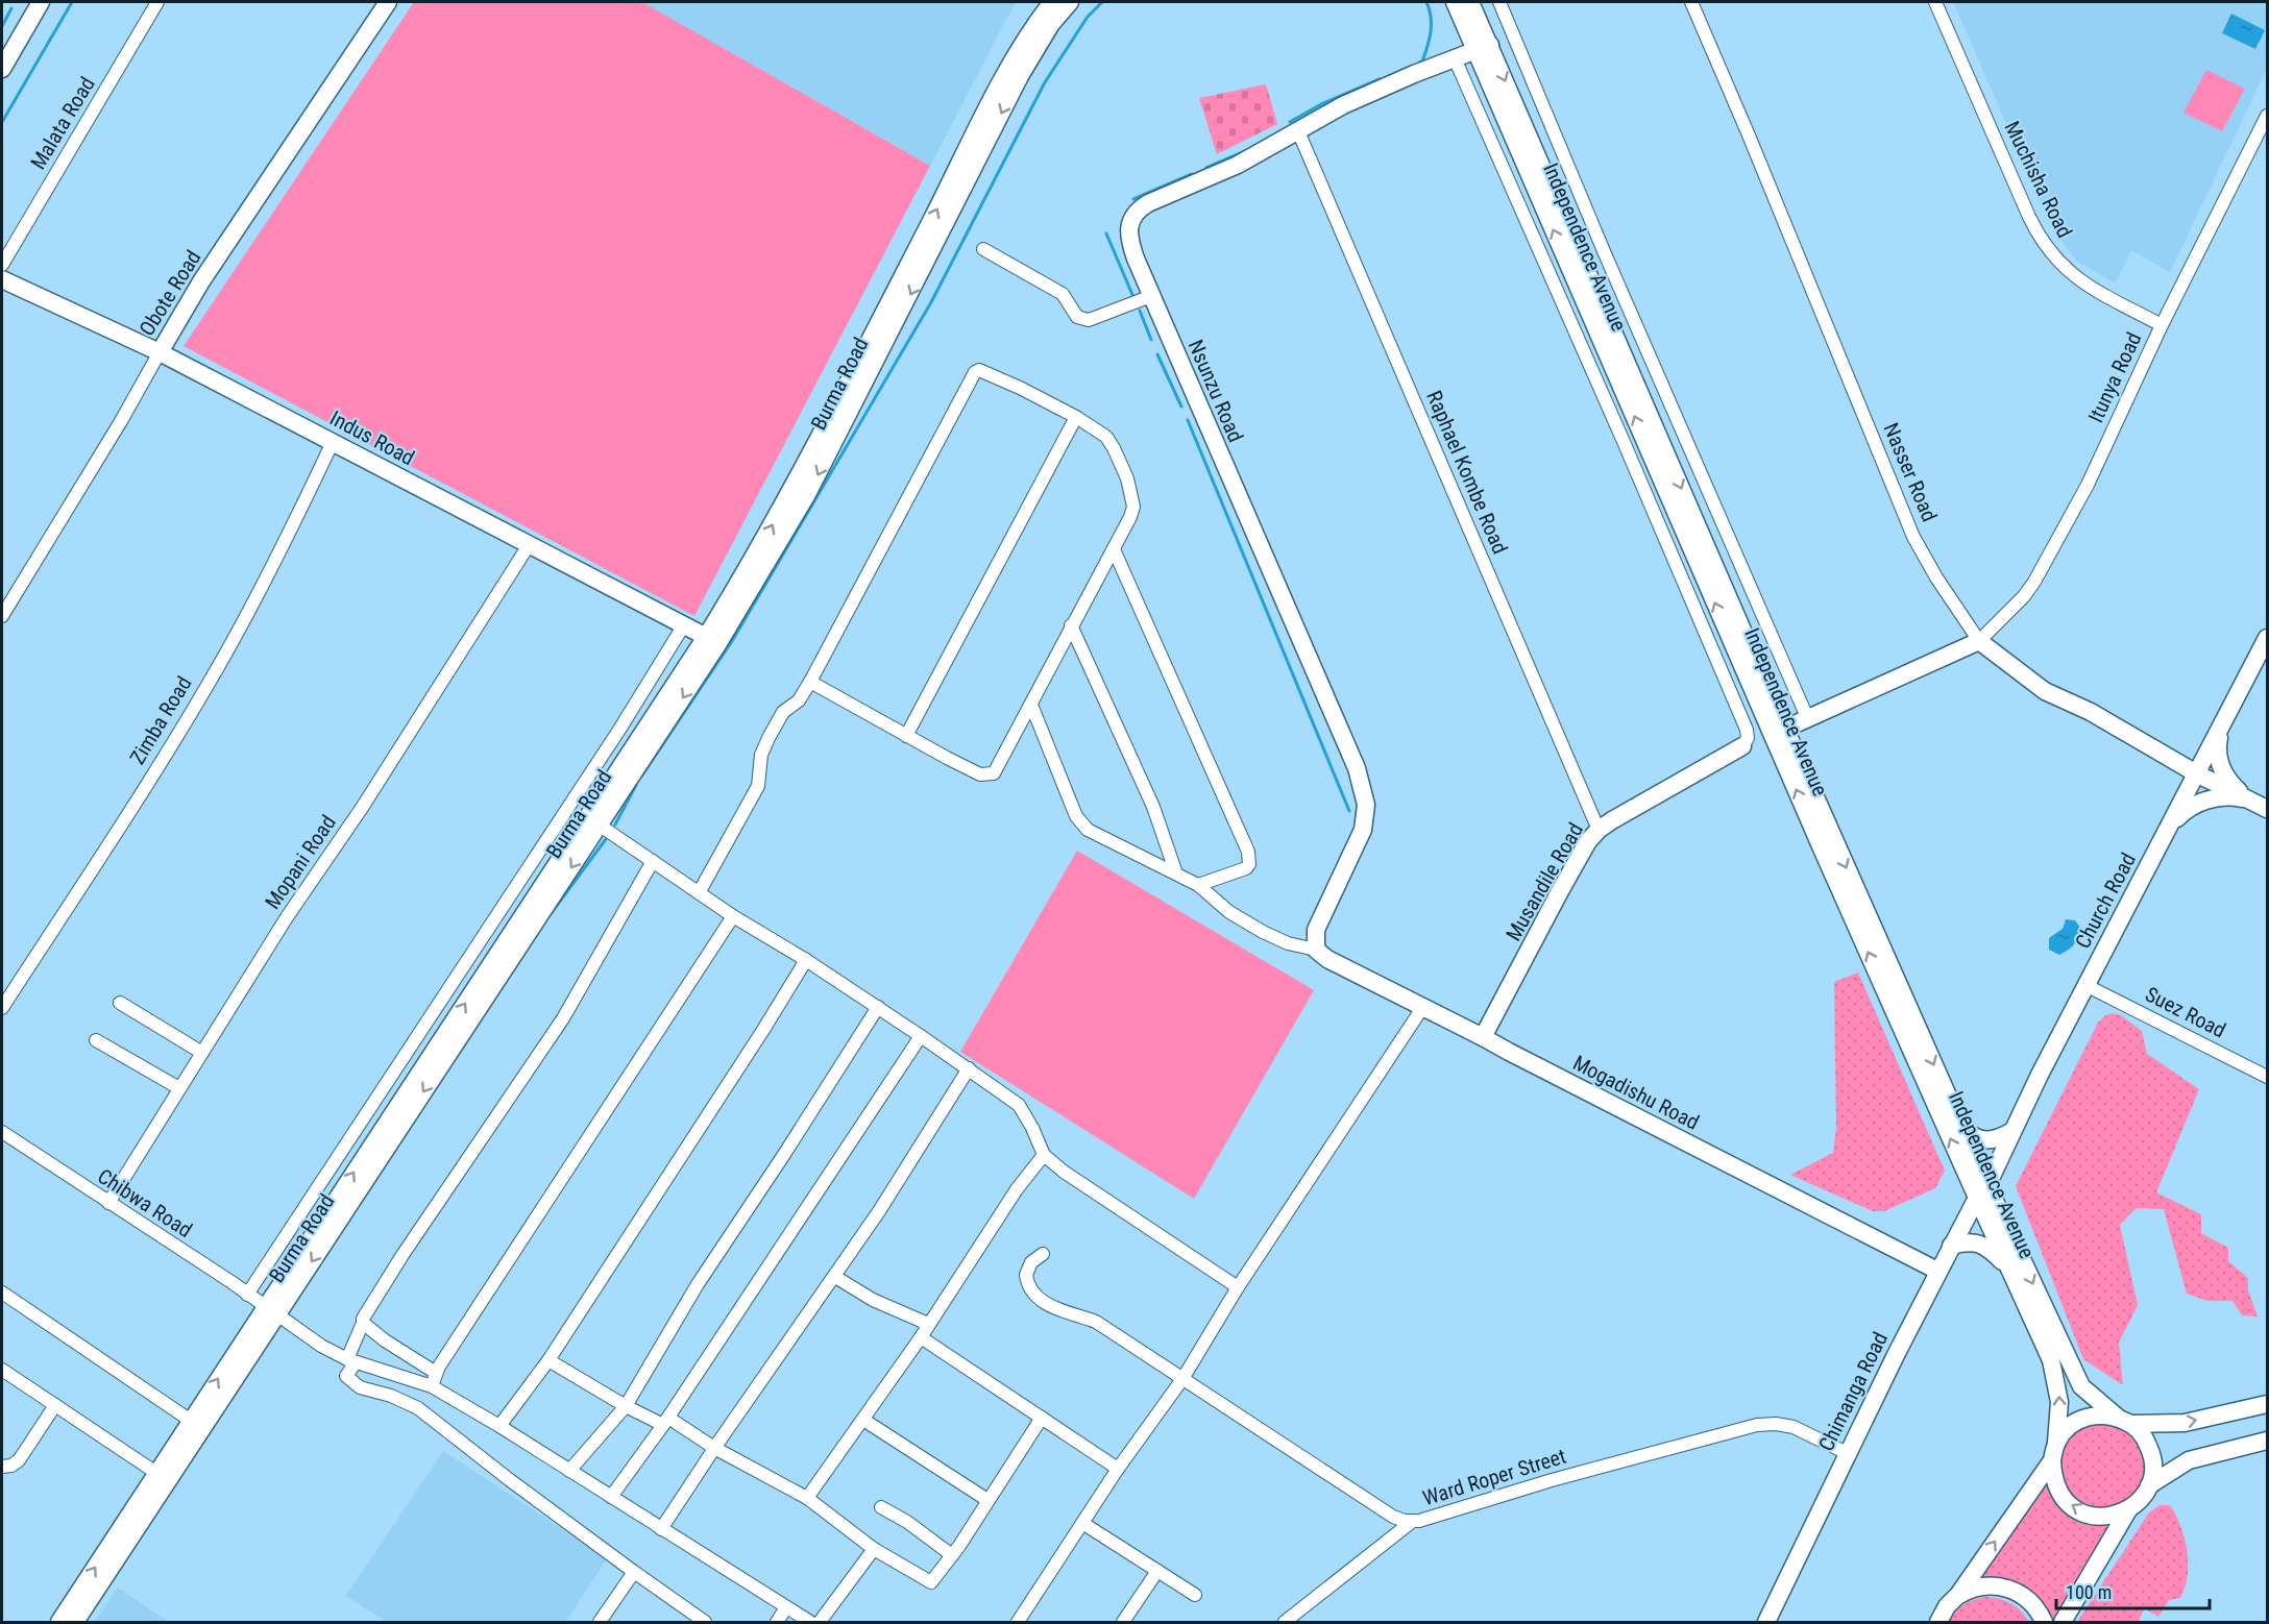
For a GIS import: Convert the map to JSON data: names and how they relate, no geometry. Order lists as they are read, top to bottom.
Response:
{
  "streets": {
    "main road": [
      "Independence Avenue",
      "Obote Road",
      "Burma Road",
      "Nsunzu Road",
      "Indus Road",
      "Nasser Road",
      "Musandile Road",
      "Church Road",
      "Mogadishu Road",
      "Chimanga Road"
    ],
    "street": [
      "Malata Road",
      "Muchisha Road",
      "Itunya Road",
      "Raphael Kombe Road",
      "Zimba Road",
      "Mopani Road",
      "Suez Road",
      "Chibwa Road",
      "Ward Roper Street"
    ]
  },
  "crossings": [
    ["Muchisha Road", "Itunya Road"],
    ["Independence Avenue", "Nsunzu Road"],
    ["Independence Avenue", "Church Road"],
    ["Independence Avenue", "Chimanga Road"],
    ["Obote Road", "Indus Road"],
    ["Itunya Road", "Nasser Road"],
    ["Burma Road", "Indus Road"],
    ["Burma Road", "Chibwa Road"],
    ["Nsunzu Road", "Raphael Kombe Road"],
    ["Nsunzu Road", "Mogadishu Road"],
    ["Indus Road", "Zimba Road"],
    ["Indus Road", "Mopani Road"],
    ["Raphael Kombe Road", "Musandile Road"],
    ["Nasser Road", "Church Road"],
    ["Mopani Road", "Chibwa Road"],
    ["Musandile Road", "Mogadishu Road"],
    ["Church Road", "Suez Road"],
    ["Church Road", "Chimanga Road"],
    ["Mogadishu Road", "Chimanga Road"],
    ["Chimanga Road", "Ward Roper Street"]
  ],
  "scale_bar": "100 m"
}
